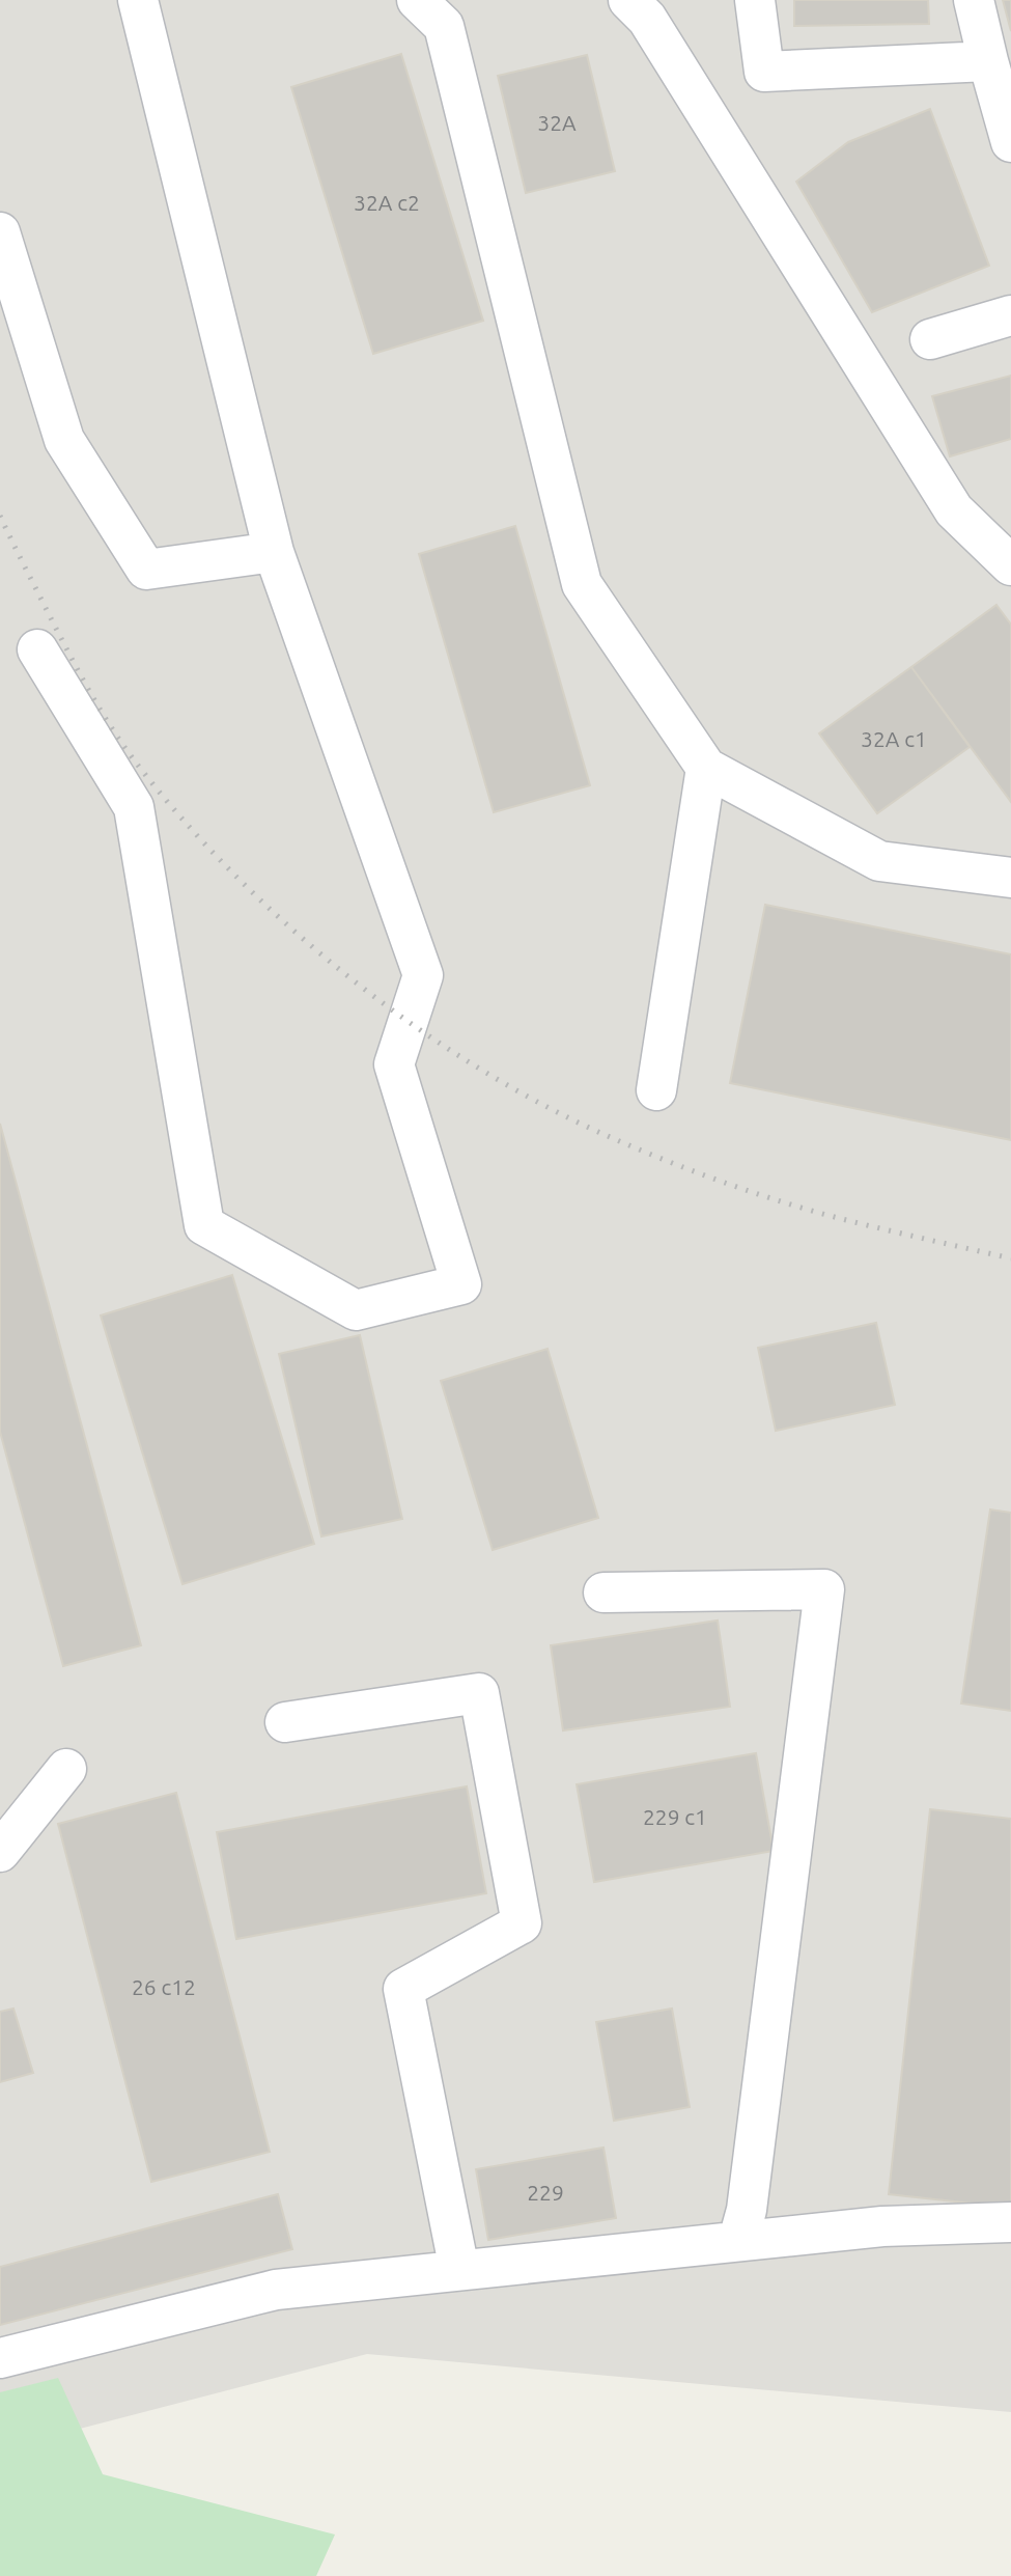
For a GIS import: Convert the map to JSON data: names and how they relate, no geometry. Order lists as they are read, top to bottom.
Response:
{
  "house_numbers": [
    "32А",
    "32А с2",
    "32А с1",
    "229 с1",
    "26 с12",
    "229"
  ]
}
